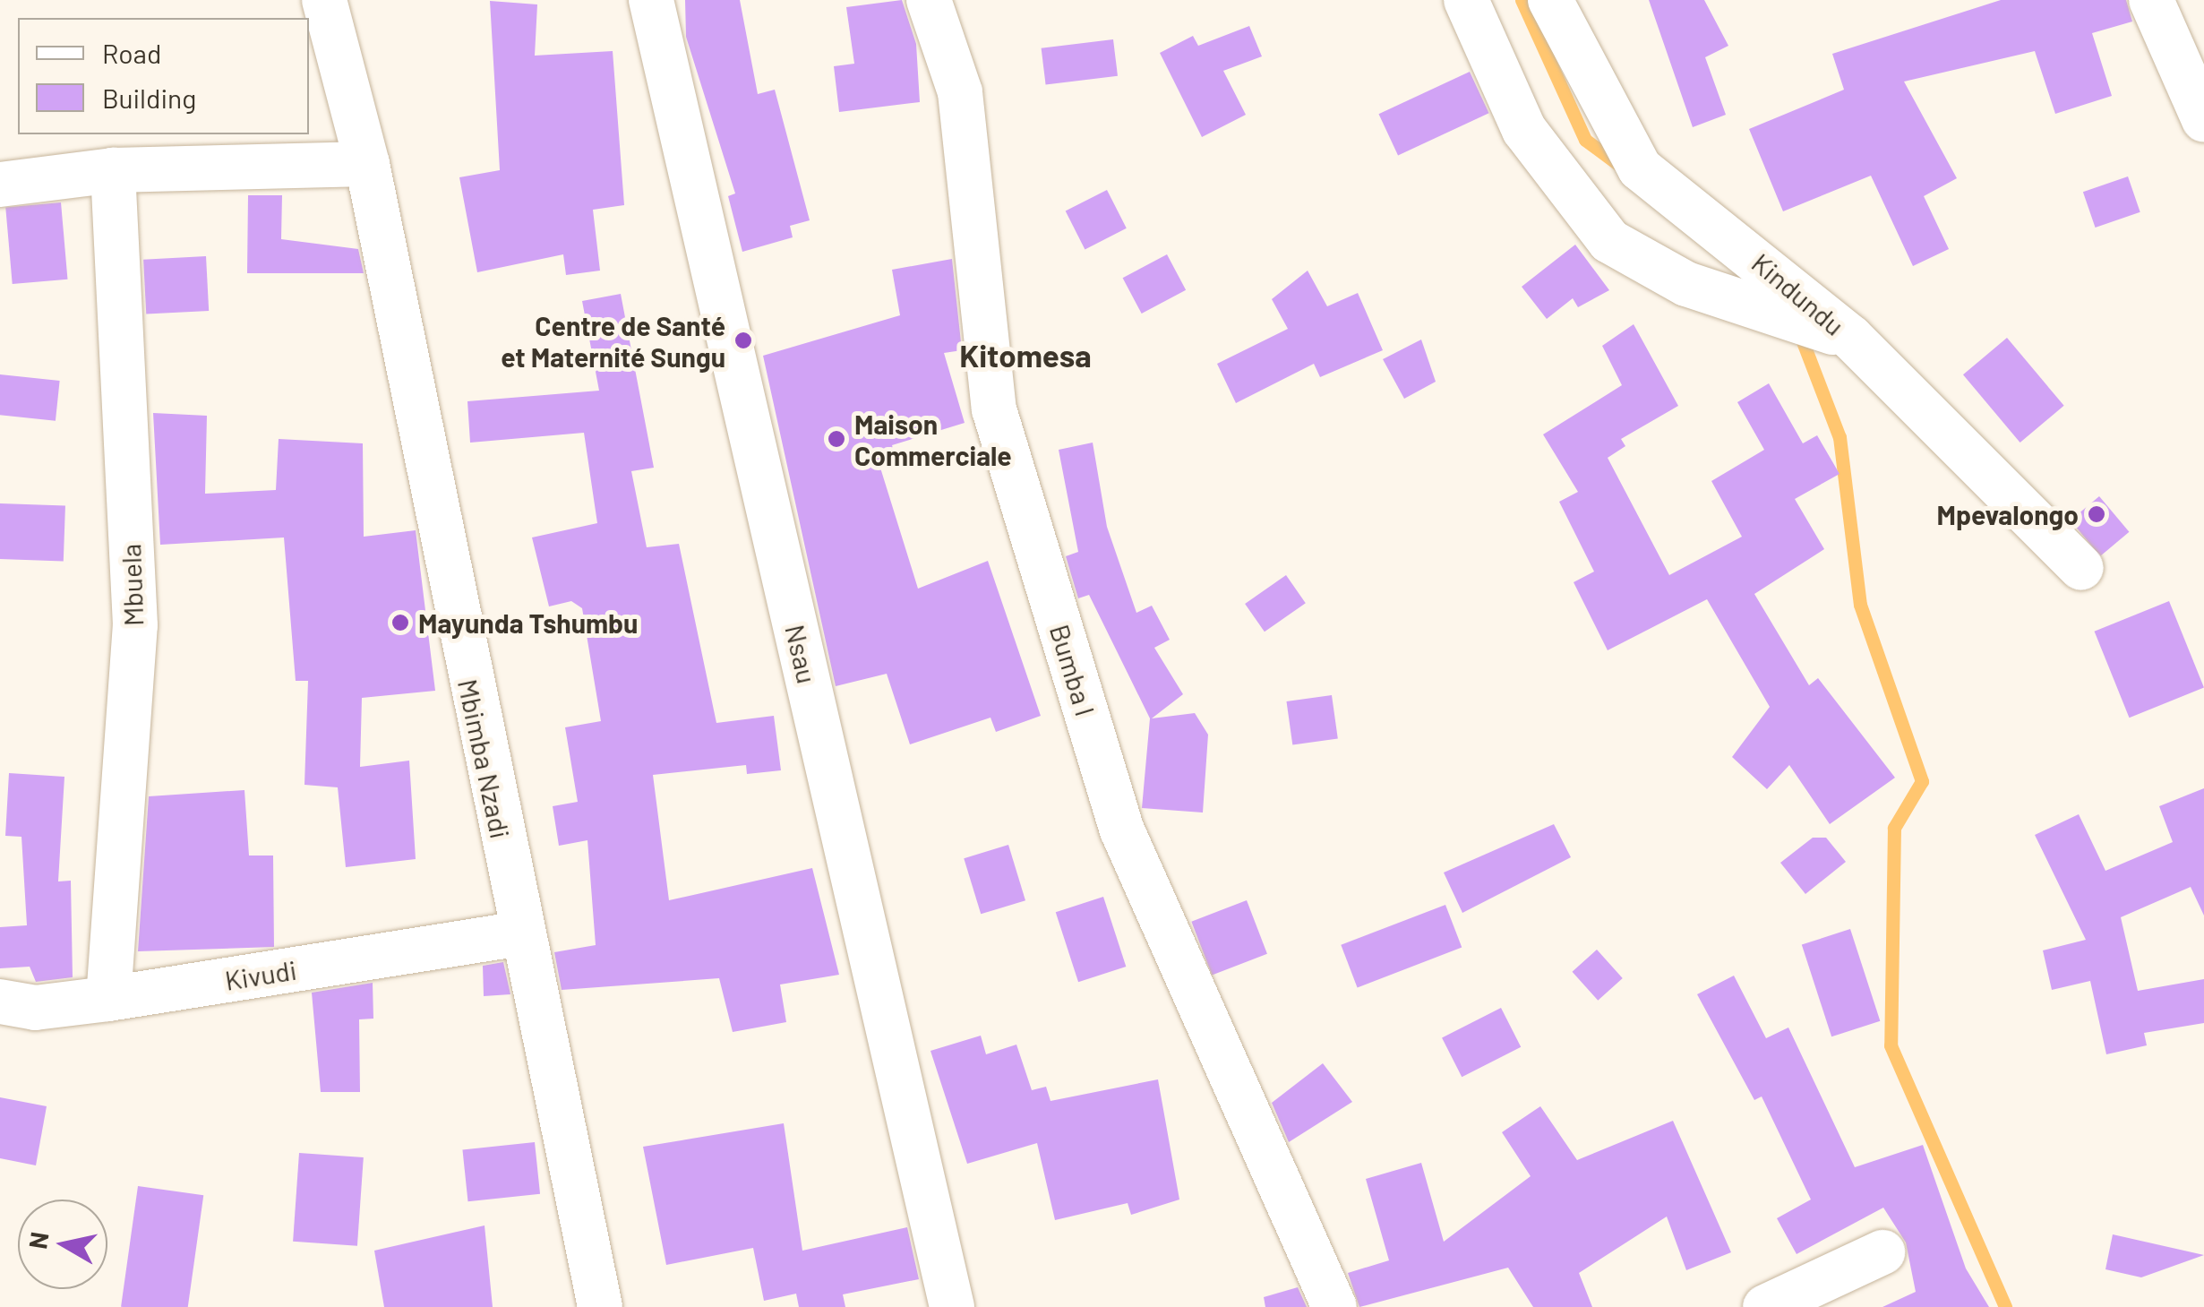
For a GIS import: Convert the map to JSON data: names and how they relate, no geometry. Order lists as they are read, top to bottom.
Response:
{
  "streets": {
    "street": [
      "Kindundu",
      "Mbuela",
      "Nsau",
      "Bumba I",
      "Mbimba Nzadi",
      "Kivudi"
    ]
  },
  "crossings": [
    ["Mbuela", "Kivudi"],
    ["Mbimba Nzadi", "Kivudi"]
  ],
  "districts": ["Kitomesa"],
  "places": [
    "Centre de Santé et Maternité Sungu",
    "Maison Commerciale",
    "Mpevalongo",
    "Mayunda Tshumbu"
  ],
  "legend": ["Road", "Building"],
  "north": "left"
}
